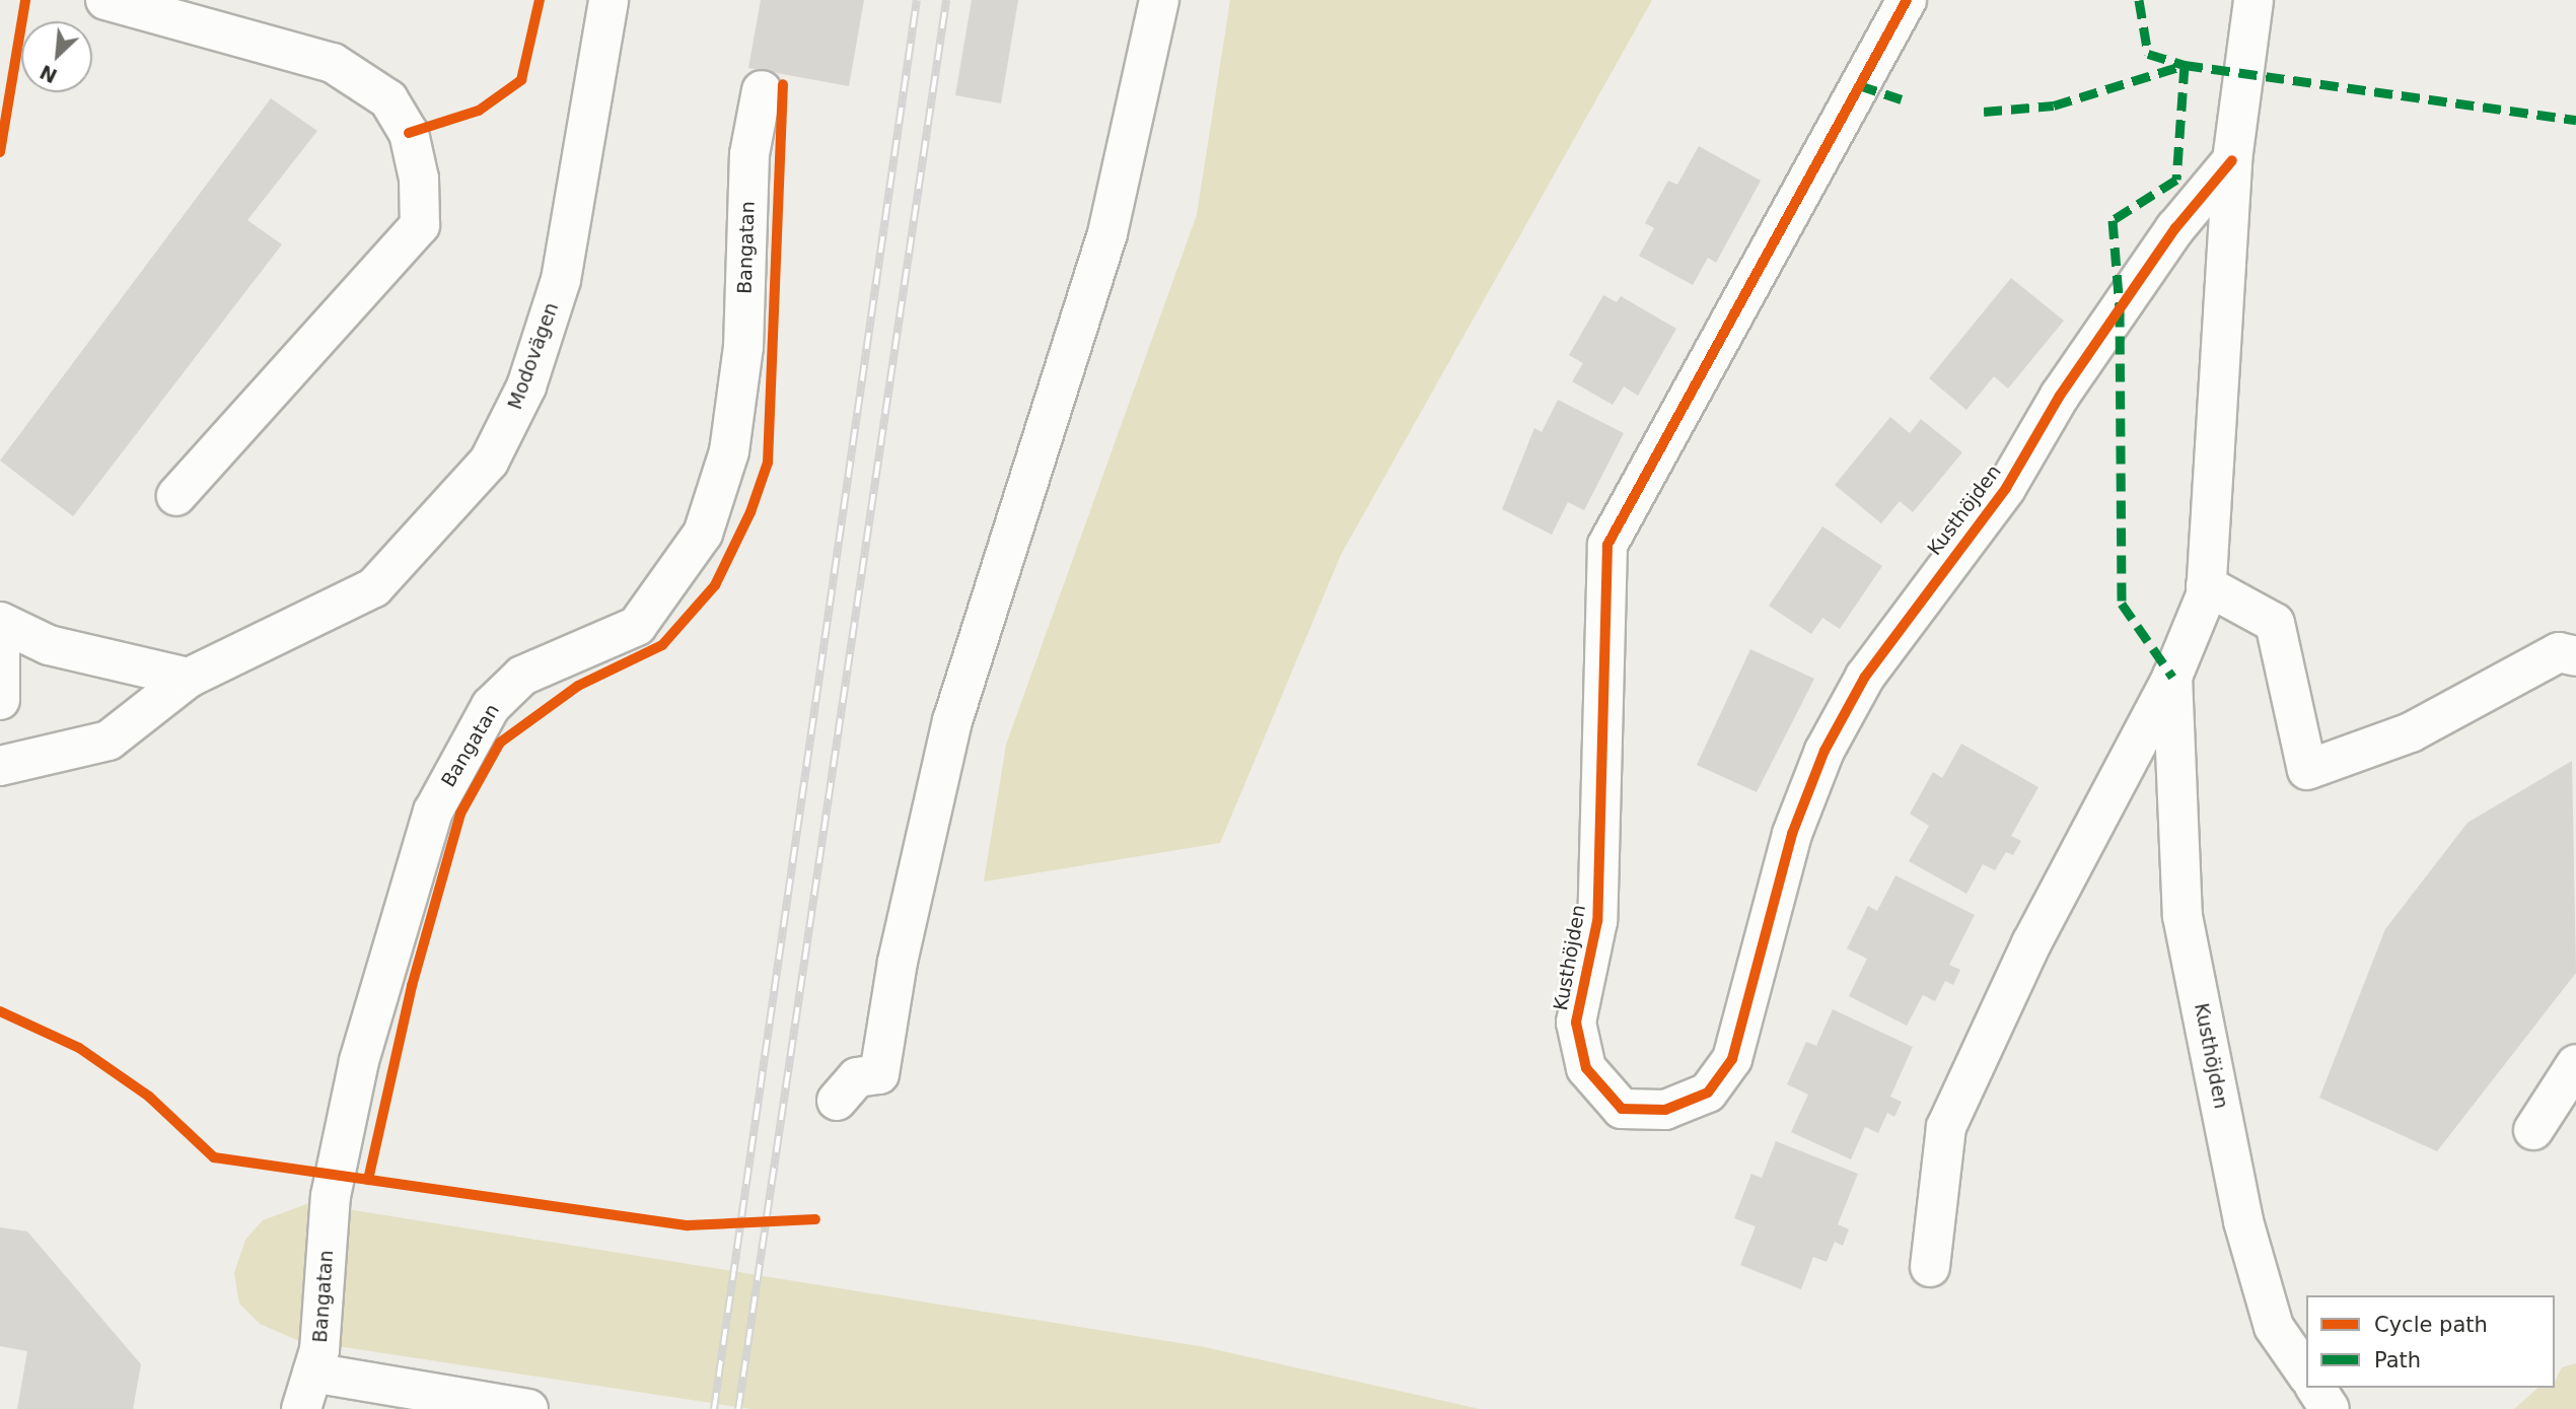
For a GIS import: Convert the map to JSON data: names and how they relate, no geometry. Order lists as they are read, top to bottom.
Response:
{
  "streets": {
    "street": ["Bangatan", "Modovägen", "Kusthöjden"]
  },
  "legend": ["Cycle path", "Path"],
  "north": "bottom left"
}
